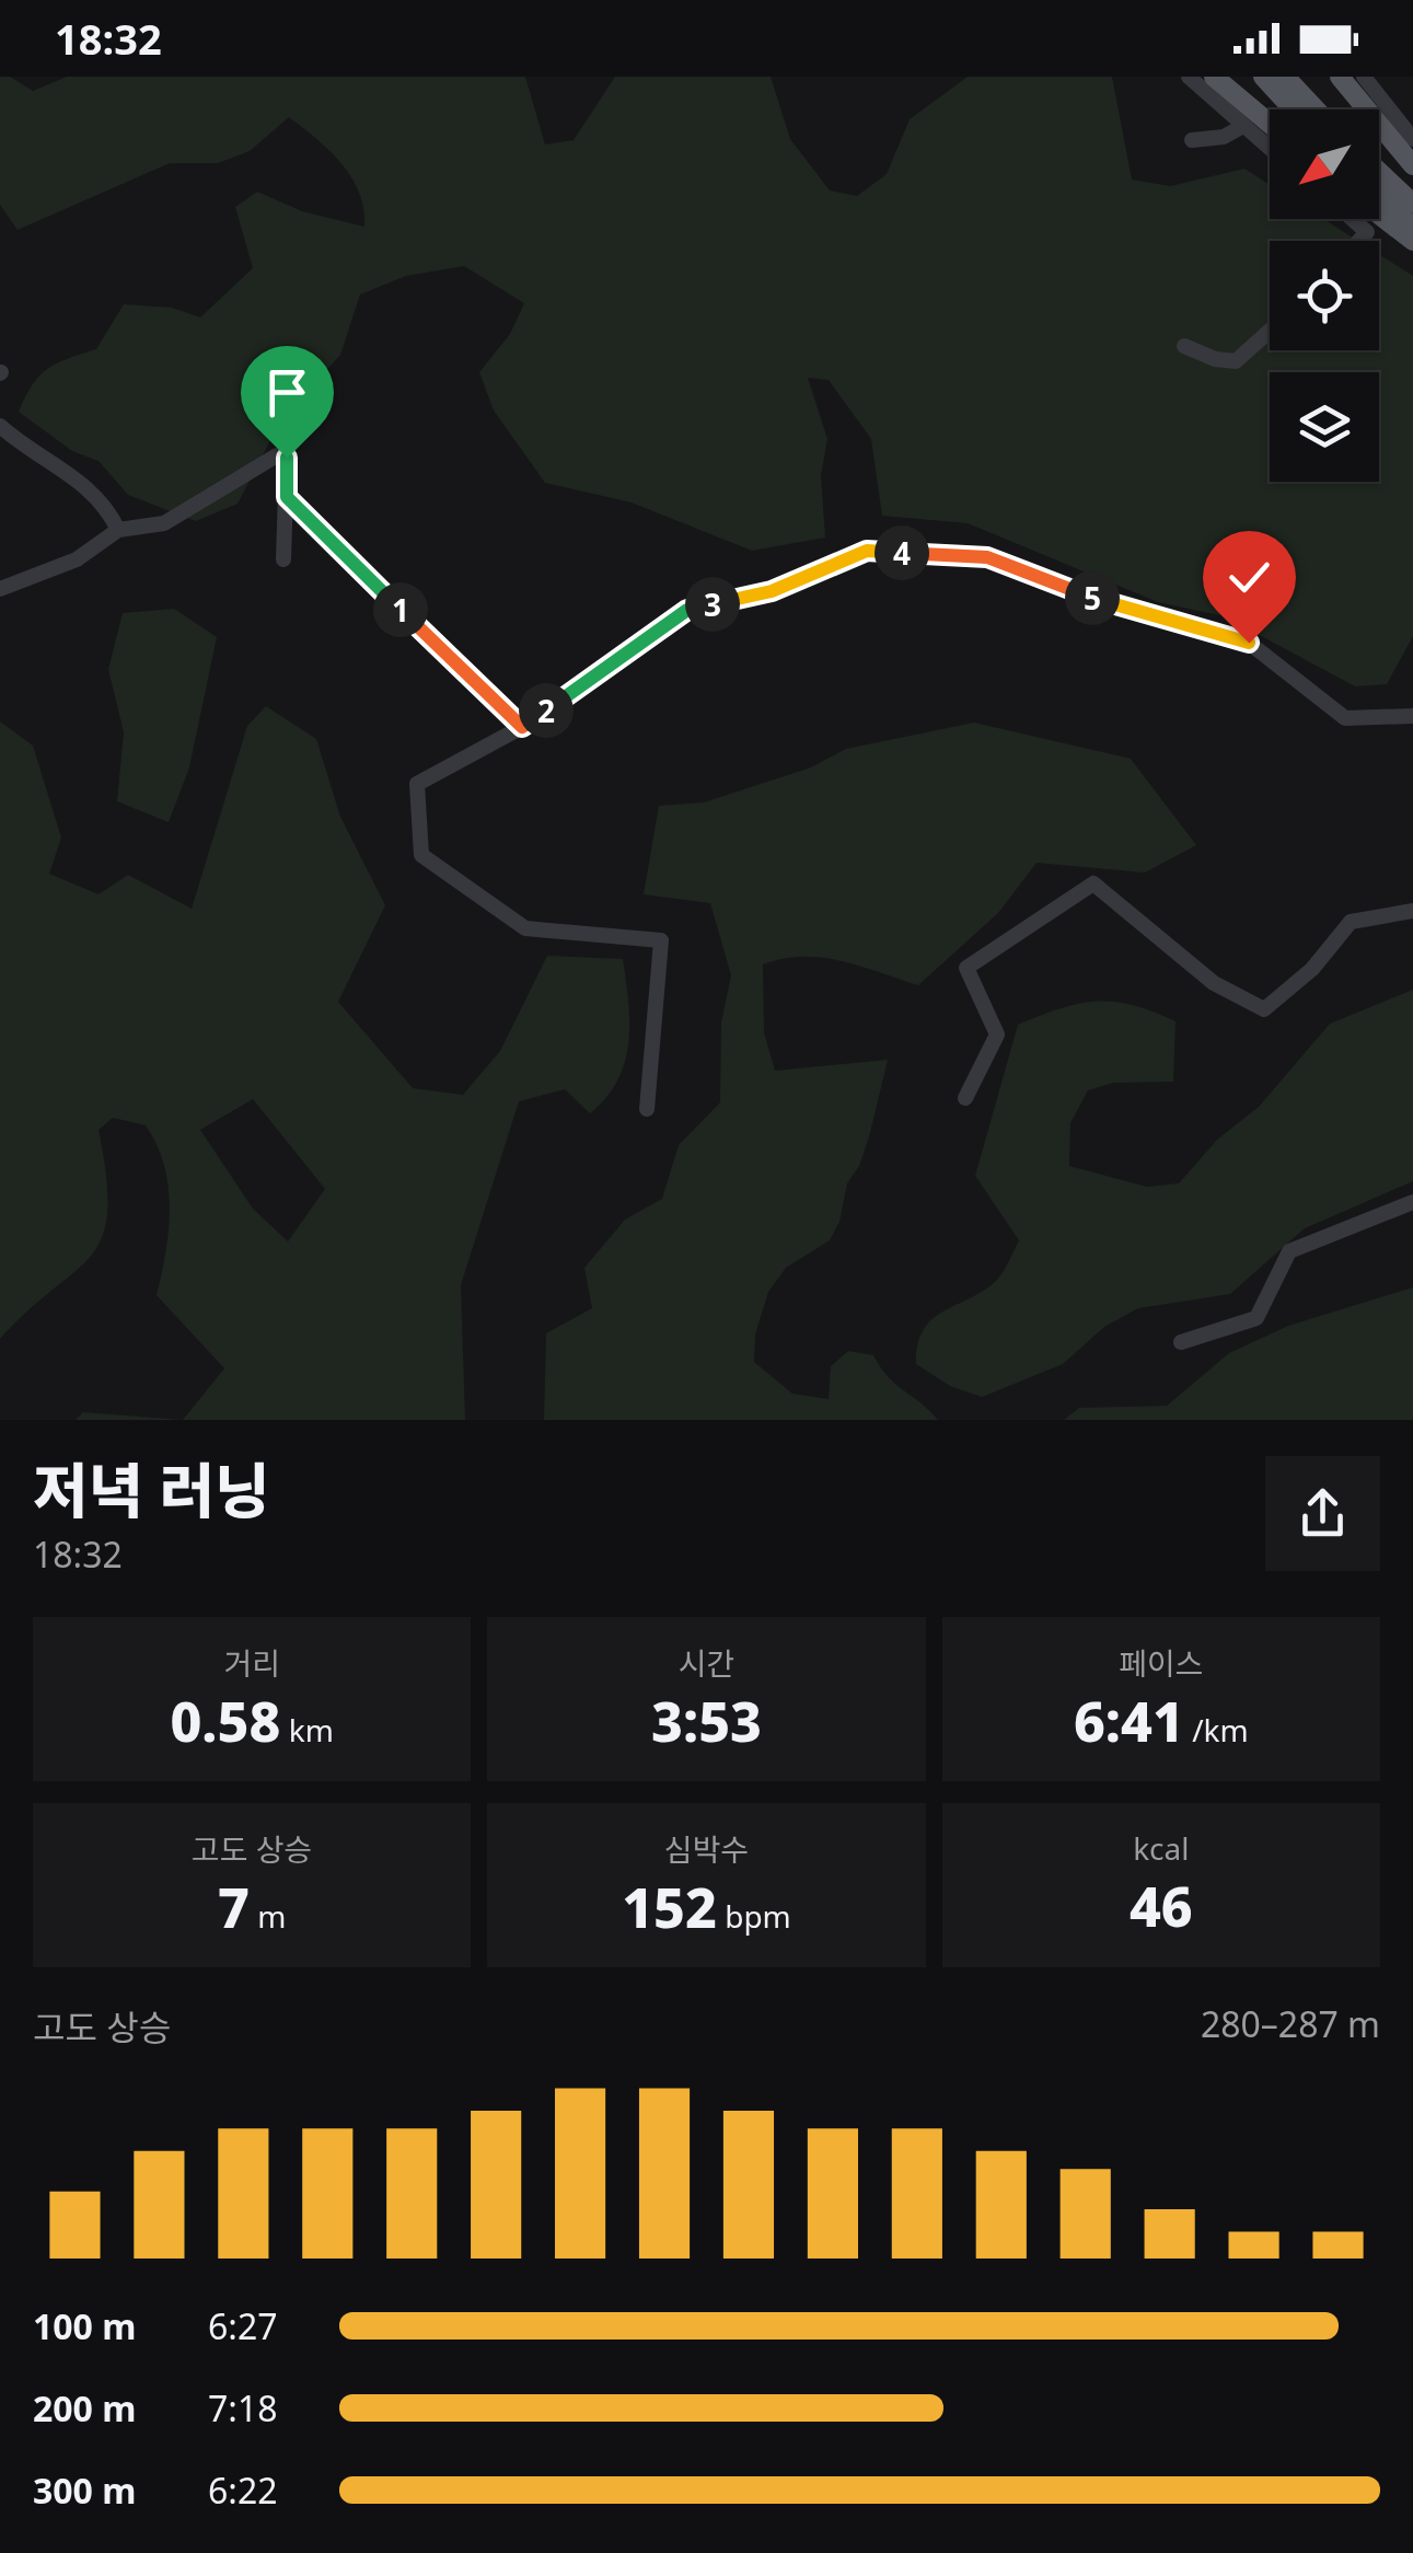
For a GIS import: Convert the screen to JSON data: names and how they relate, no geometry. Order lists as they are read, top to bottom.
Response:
{
  "north": "bottom left",
  "page": {
    "status": "18:32",
    "pins": [
      "4",
      "5",
      "3",
      "1",
      "2"
    ],
    "heading": ["저녁 러닝", "18:32"],
    "stats": [
      ["거리", "0.58 km"],
      ["시간", "3:53"],
      ["페이스", "6:41 /km"],
      ["고도 상승", "7 m"],
      ["심박수", "152 bpm"],
      ["kcal", "46"]
    ],
    "chart": ["고도 상승", "280–287 m"],
    "list": [
      {
        "name": "100 m",
        "note": "6:27"
      },
      {
        "name": "200 m",
        "note": "7:18"
      },
      {
        "name": "300 m",
        "note": "6:22"
      }
    ]
  }
}
